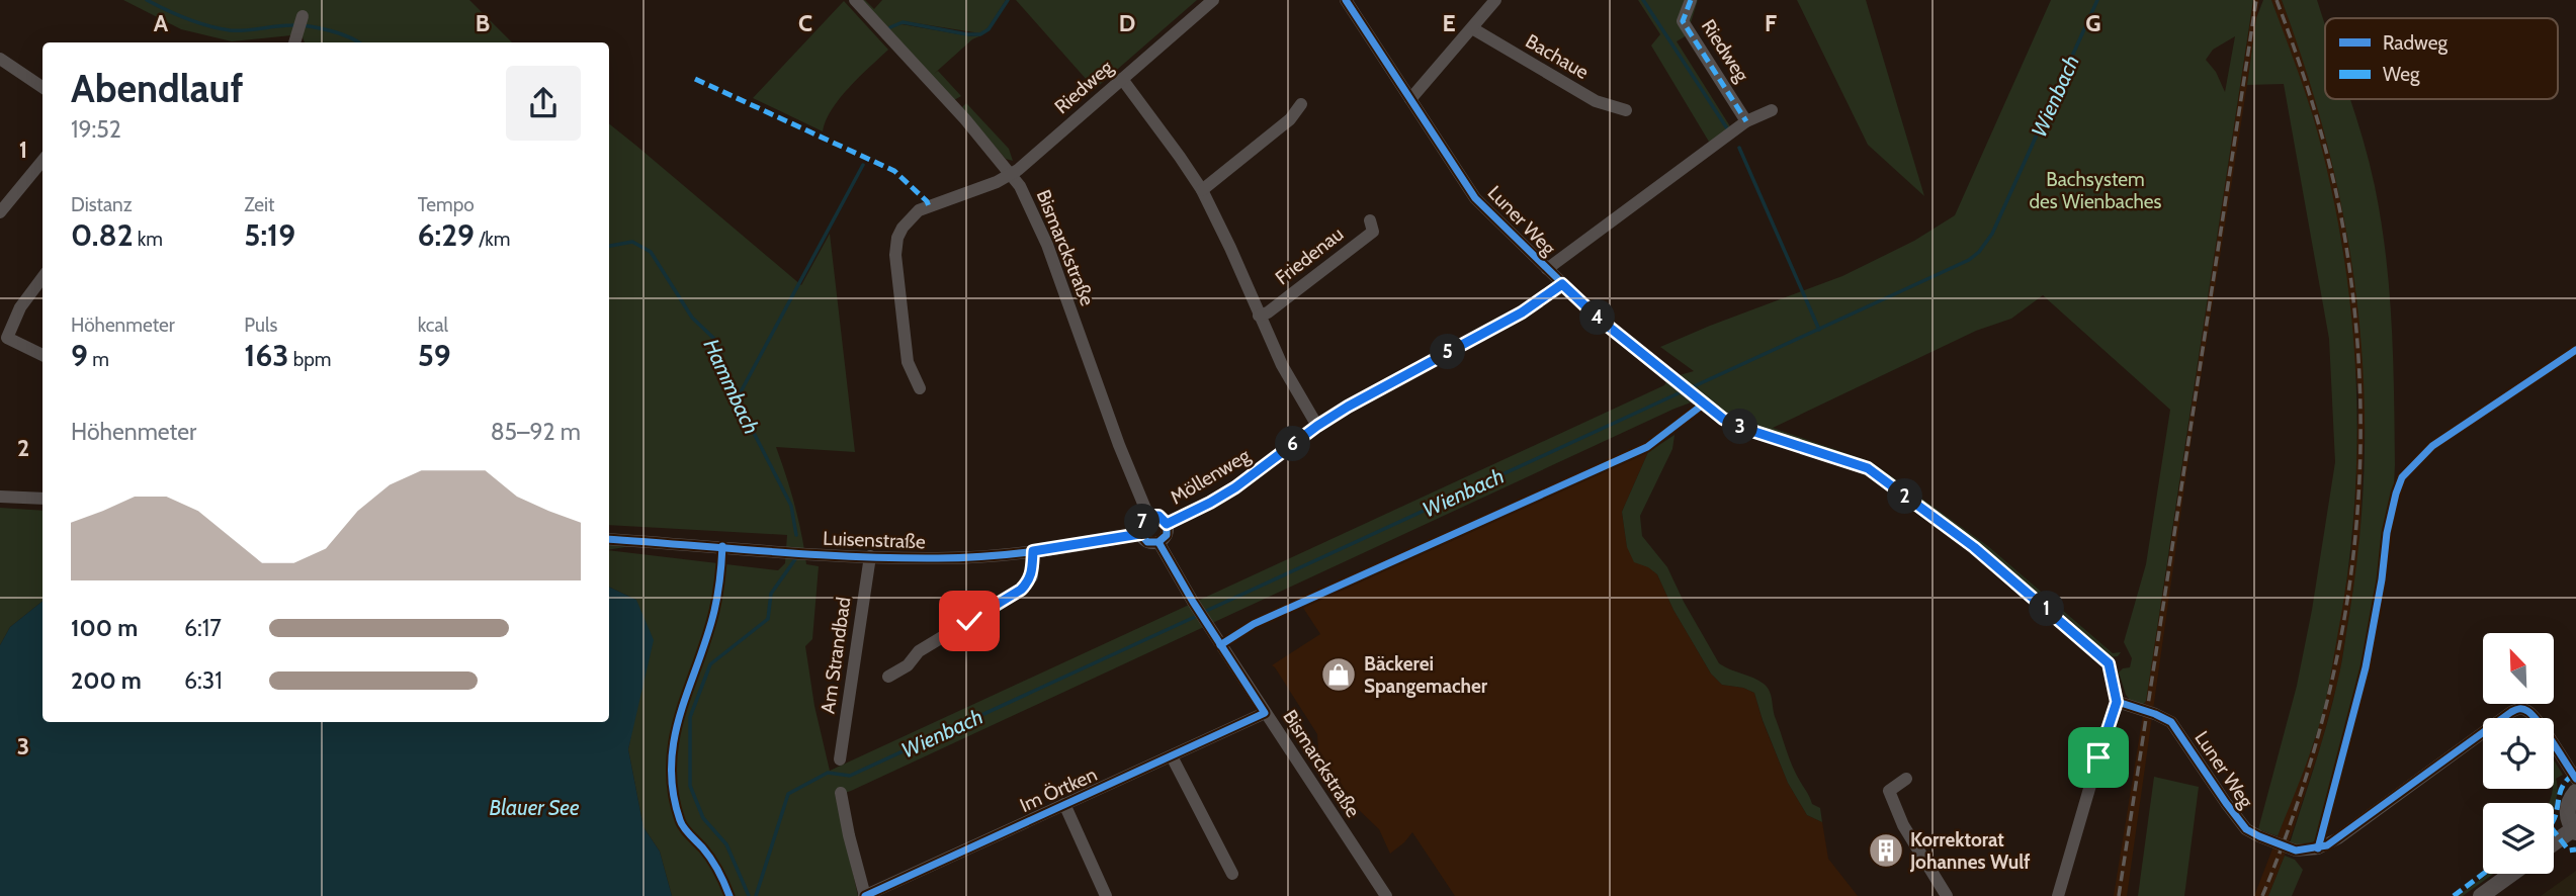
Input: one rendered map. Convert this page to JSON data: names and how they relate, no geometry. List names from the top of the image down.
{
  "streets": {
    "street": [
      "Riedweg",
      "Bachaue",
      "Luner Weg",
      "Bismarckstraße",
      "Friedenau",
      "Möllenweg",
      "Luisenstraße",
      "Am Strandbad",
      "Im Örtken"
    ]
  },
  "crossings": [
    ["Riedweg", "Luner Weg"],
    ["Riedweg", "Bismarckstraße"],
    ["Riedweg", "Friedenau"],
    ["Luner Weg", "Möllenweg"],
    ["Bismarckstraße", "Möllenweg"],
    ["Bismarckstraße", "Luisenstraße"],
    ["Bismarckstraße", "Im Örtken"],
    ["Friedenau", "Möllenweg"],
    ["Möllenweg", "Luisenstraße"],
    ["Luisenstraße", "Am Strandbad"]
  ],
  "water": ["Wienbach", "Hammbach", "Blauer See"],
  "parks": ["Bachsystem des Wienbaches"],
  "places": {
    "shop": ["Bäckerei Spangemacher"],
    "building": ["Korrektorat Johannes Wulf"]
  },
  "legend": ["Radweg", "Weg"],
  "north": "top left",
  "page": {
    "heading": ["Abendlauf", "19:52"],
    "stats": [
      ["Distanz", "0.82 km"],
      ["Zeit", "5:19"],
      ["Tempo", "6:29 /km"],
      ["Höhenmeter", "9 m"],
      ["Puls", "163 bpm"],
      ["kcal", "59"]
    ],
    "pins": [
      "4",
      "5",
      "3",
      "6",
      "2",
      "7",
      "1"
    ],
    "chart": ["Höhenmeter", "85–92 m"],
    "list": [
      {
        "name": "100 m",
        "note": "6:17"
      },
      {
        "name": "200 m",
        "note": "6:31"
      }
    ]
  },
  "grid": {
    "columns": [
      "A",
      "B",
      "C",
      "D",
      "E",
      "F",
      "G"
    ],
    "rows": ["1", "2", "3"]
  }
}
